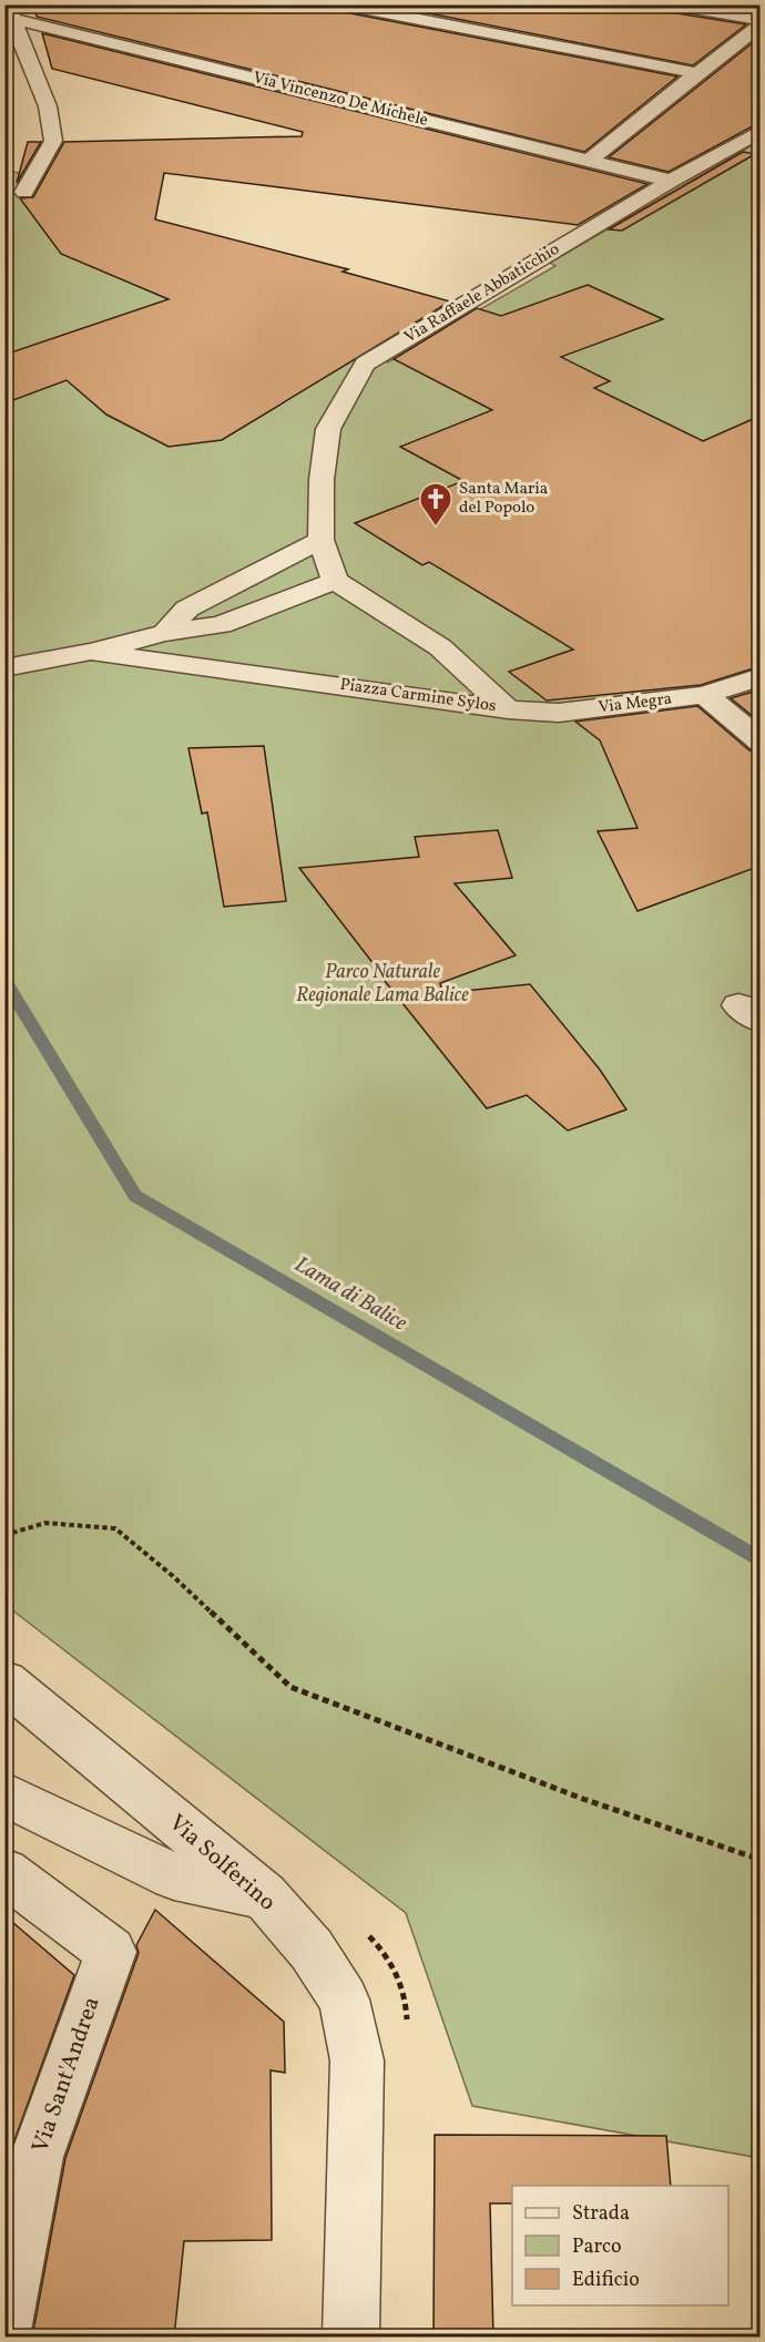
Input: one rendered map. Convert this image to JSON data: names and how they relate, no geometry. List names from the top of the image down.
{
  "streets": {
    "street": [
      "Via Vincenzo De Michele",
      "Via Raffaele Abbaticchio",
      "Piazza Carmine Sylos",
      "Via Megra",
      "Via Solferino",
      "Via Sant'Andrea"
    ]
  },
  "crossings": [
    ["Via Vincenzo De Michele", "Via Raffaele Abbaticchio"],
    ["Piazza Carmine Sylos", "Via Megra"]
  ],
  "water": ["Lama di Balice"],
  "parks": ["Parco Naturale Regionale Lama Balice"],
  "places": {
    "church": ["Santa Maria del Popolo"]
  },
  "legend": ["Strada", "Parco", "Edificio"]
}
